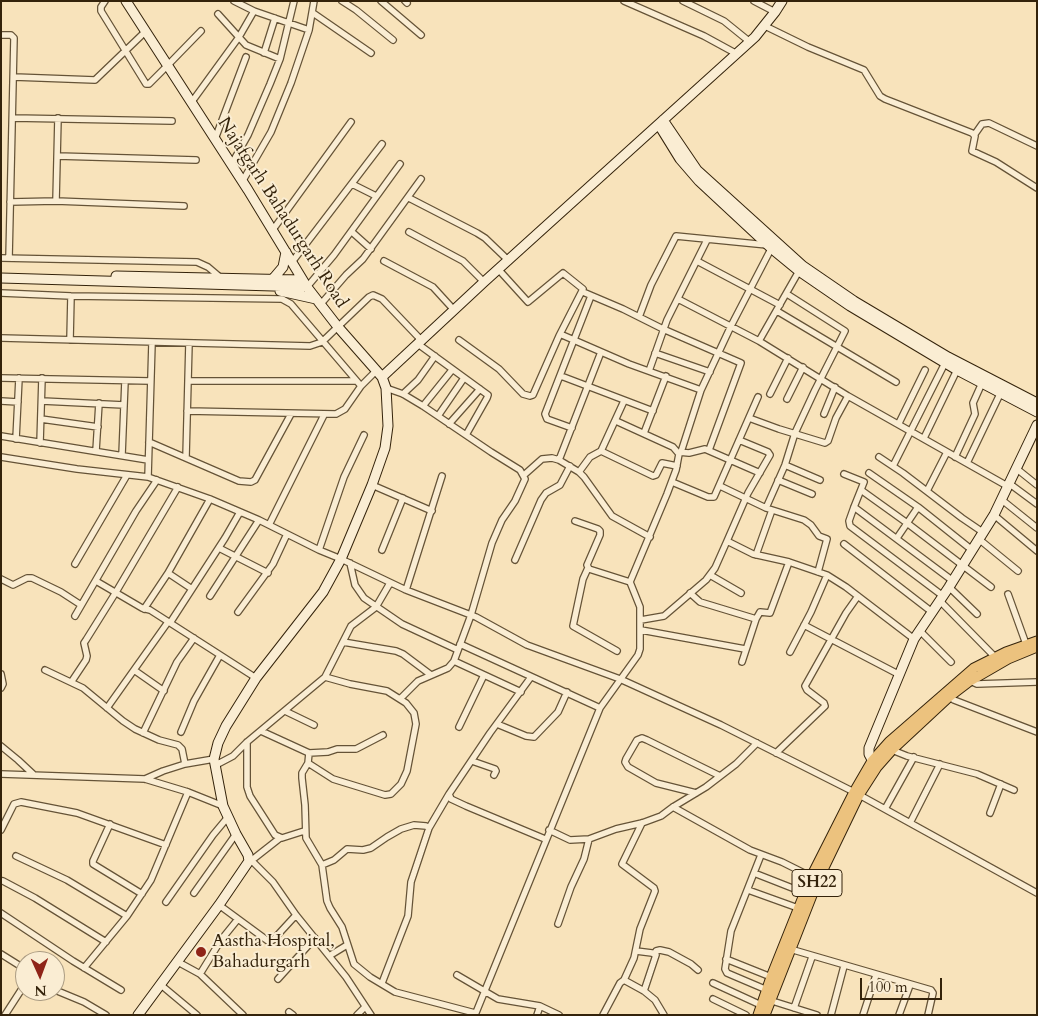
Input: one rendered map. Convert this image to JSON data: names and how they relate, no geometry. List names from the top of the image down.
{
  "streets": {
    "main road": ["SH22"],
    "street": ["Najafgarh Bahadurgarh Road"]
  },
  "places": ["Aastha Hospital, Bahadurgarh"],
  "scale_bar": "100 m",
  "north": "bottom"
}
